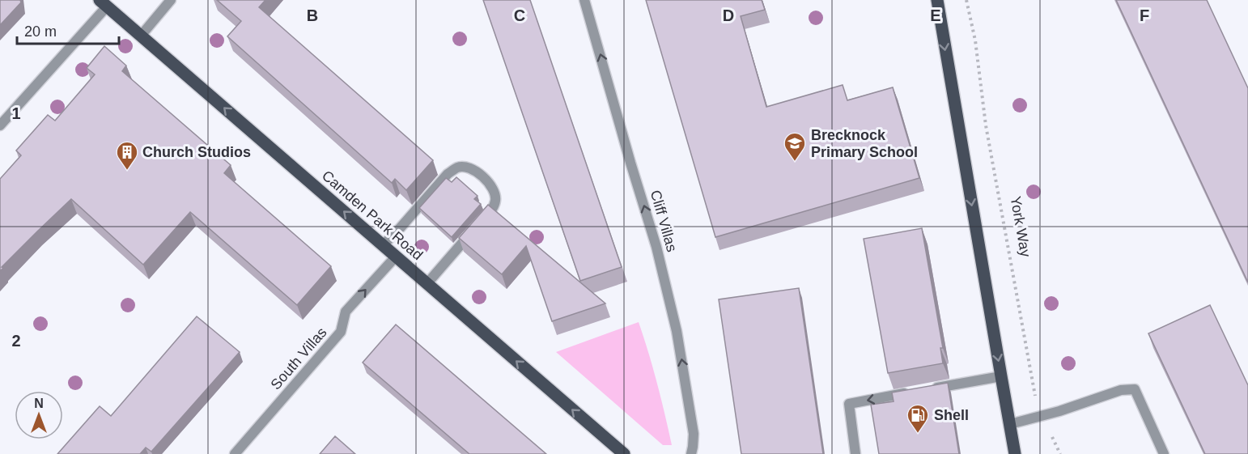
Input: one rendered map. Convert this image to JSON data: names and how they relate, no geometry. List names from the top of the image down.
{
  "streets": {
    "main road": ["Camden Park Road"],
    "street": ["Cliff Villas", "South Villas"],
    "path": ["York Way"]
  },
  "crossings": [
    ["Camden Park Road", "South Villas"]
  ],
  "one_way": ["Camden Park Road", "Cliff Villas", "South Villas"],
  "places": {
    "school or university": ["Brecknock Primary School"],
    "building": ["Church Studios"],
    "fuel station": ["Shell"]
  },
  "scale_bar": "20 m",
  "north": "top",
  "grid": {
    "columns": [
      "B",
      "C",
      "D",
      "E",
      "F"
    ],
    "rows": ["1", "2"]
  }
}
